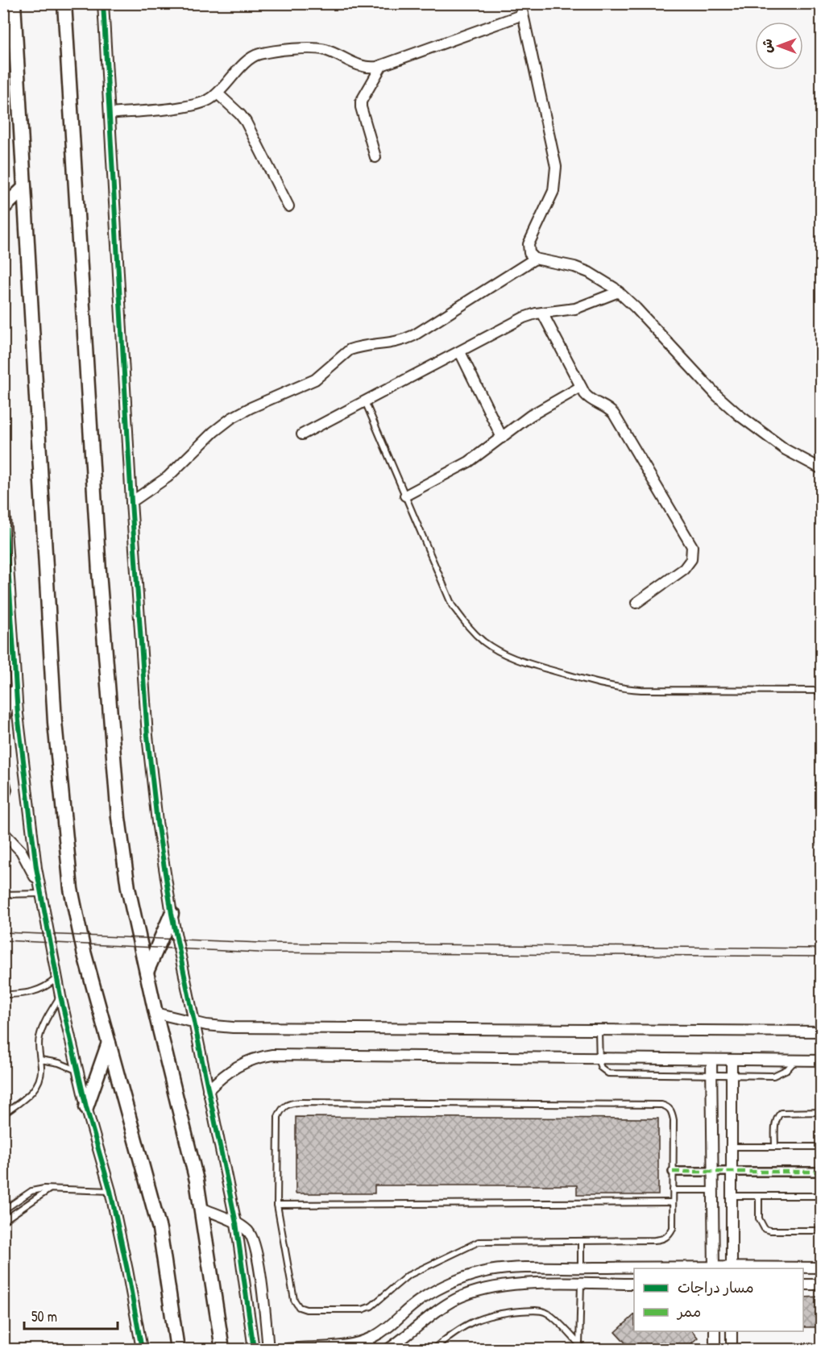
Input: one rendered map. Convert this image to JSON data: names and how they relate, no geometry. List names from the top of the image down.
{
  "legend": ["مسار دراجات", "ممر"],
  "scale_bar": "50 m",
  "north": "left"
}
